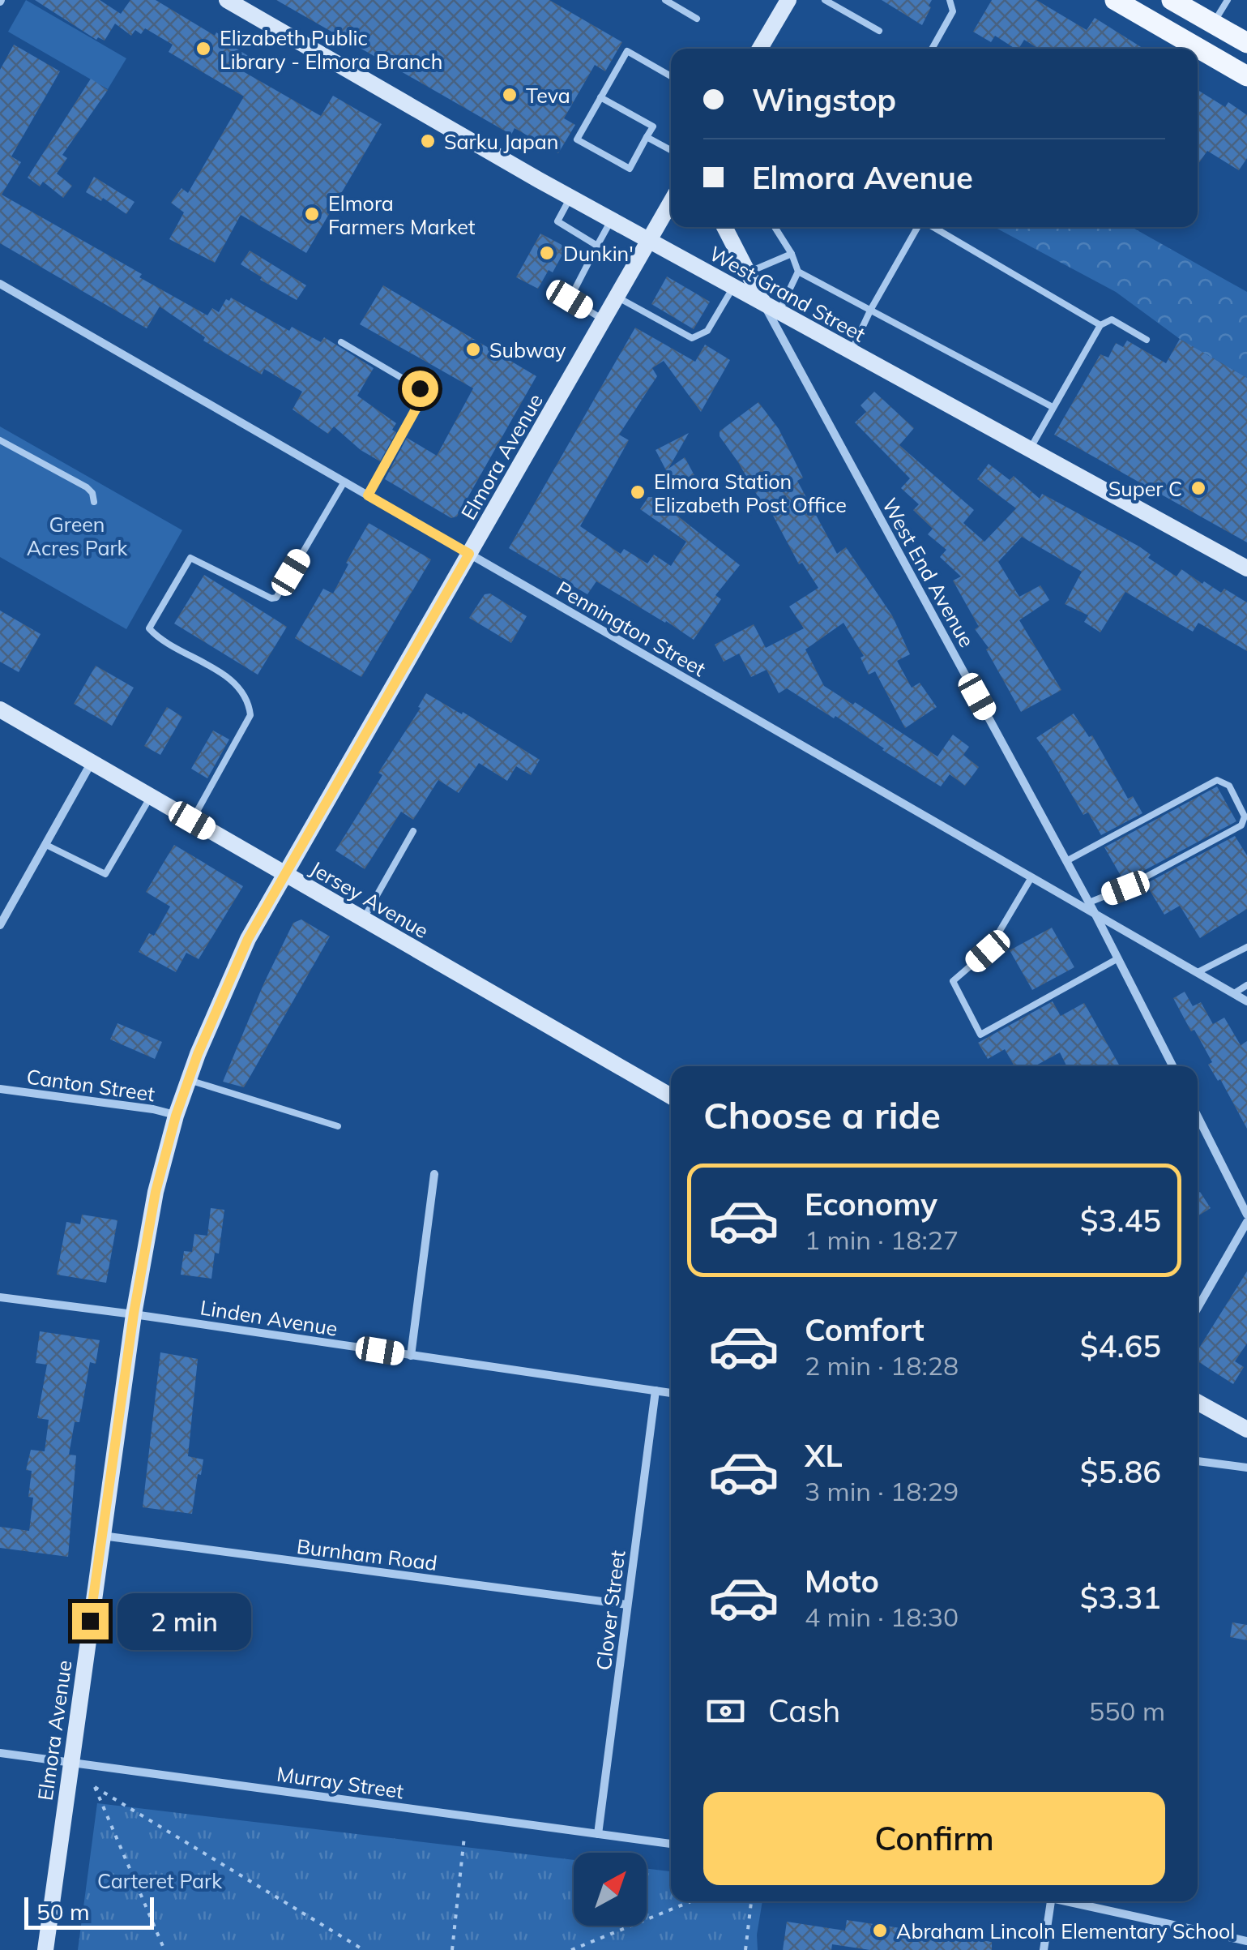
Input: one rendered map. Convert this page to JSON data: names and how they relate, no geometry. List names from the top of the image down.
{
  "streets": {
    "main road": ["West Grand Street", "Elmora Avenue", "Jersey Avenue"],
    "street": [
      "West End Avenue",
      "Pennington Street",
      "Canton Street",
      "Linden Avenue",
      "Burnham Road",
      "Clover Street",
      "Murray Street"
    ]
  },
  "crossings": [
    ["West Grand Street", "Elmora Avenue"],
    ["West Grand Street", "West End Avenue"],
    ["Elmora Avenue", "Pennington Street"],
    ["Elmora Avenue", "Jersey Avenue"],
    ["Elmora Avenue", "Canton Street"],
    ["Elmora Avenue", "Linden Avenue"],
    ["Elmora Avenue", "Burnham Road"],
    ["Elmora Avenue", "Murray Street"],
    ["West End Avenue", "Pennington Street"],
    ["Linden Avenue", "Clover Street"],
    ["Burnham Road", "Clover Street"],
    ["Clover Street", "Murray Street"]
  ],
  "parks": ["Green Acres Park", "Carteret Park"],
  "places": [
    "Elizabeth Public Library - Elmora Branch",
    "Teva",
    "Sarku Japan",
    "Elmora Farmers Market",
    "Dunkin'",
    "Subway",
    "Super C",
    "Elmora Station Elizabeth Post Office",
    "Abraham Lincoln Elementary School"
  ],
  "scale_bar": "50 m",
  "north": "top right",
  "page": {
    "banner": ["Wingstop", "Elmora Avenue"],
    "heading": "Choose a ride",
    "list": [
      {
        "name": "Economy",
        "note": "1 min · 18:27",
        "value": "$3.45"
      },
      {
        "name": "Comfort",
        "note": "2 min · 18:28",
        "value": "$4.65"
      },
      {
        "name": "XL",
        "note": "3 min · 18:29",
        "value": "$5.86"
      },
      {
        "name": "Moto",
        "note": "4 min · 18:30",
        "value": "$3.31"
      }
    ],
    "bubble": "2 min",
    "pay": ["Cash", "550 m"],
    "buttons": "Confirm",
    "scale": "50 m"
  }
}
